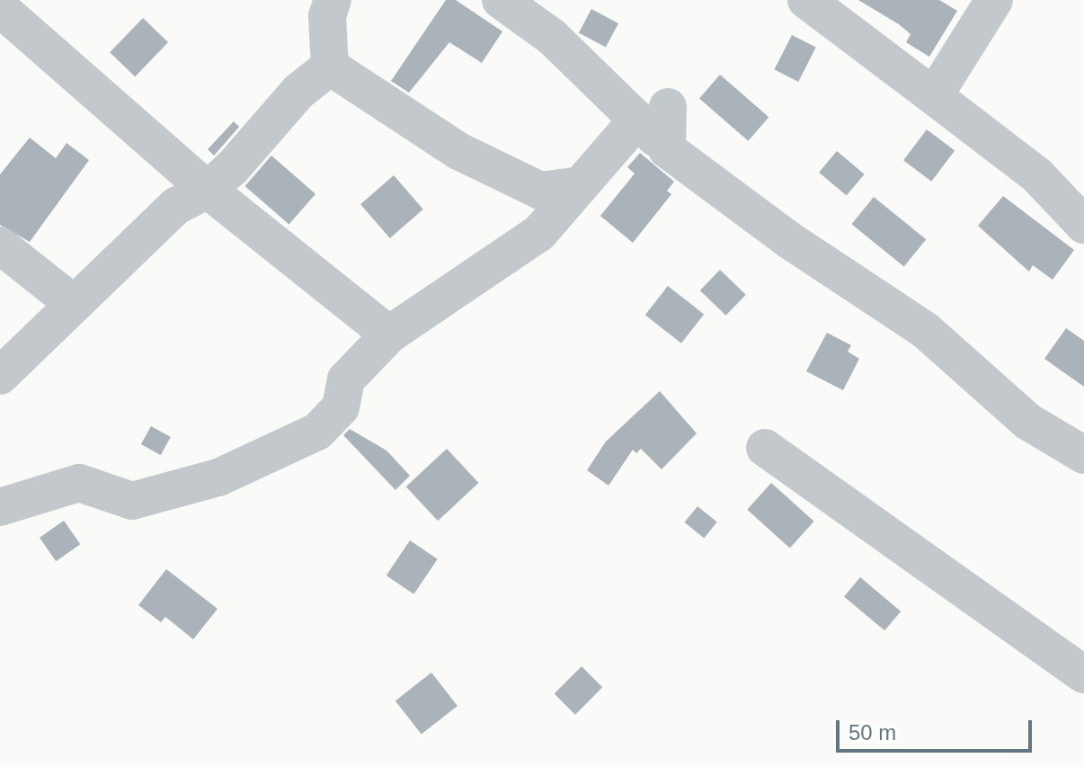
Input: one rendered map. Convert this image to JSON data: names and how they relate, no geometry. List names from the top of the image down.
{
  "scale_bar": "50 m"
}
